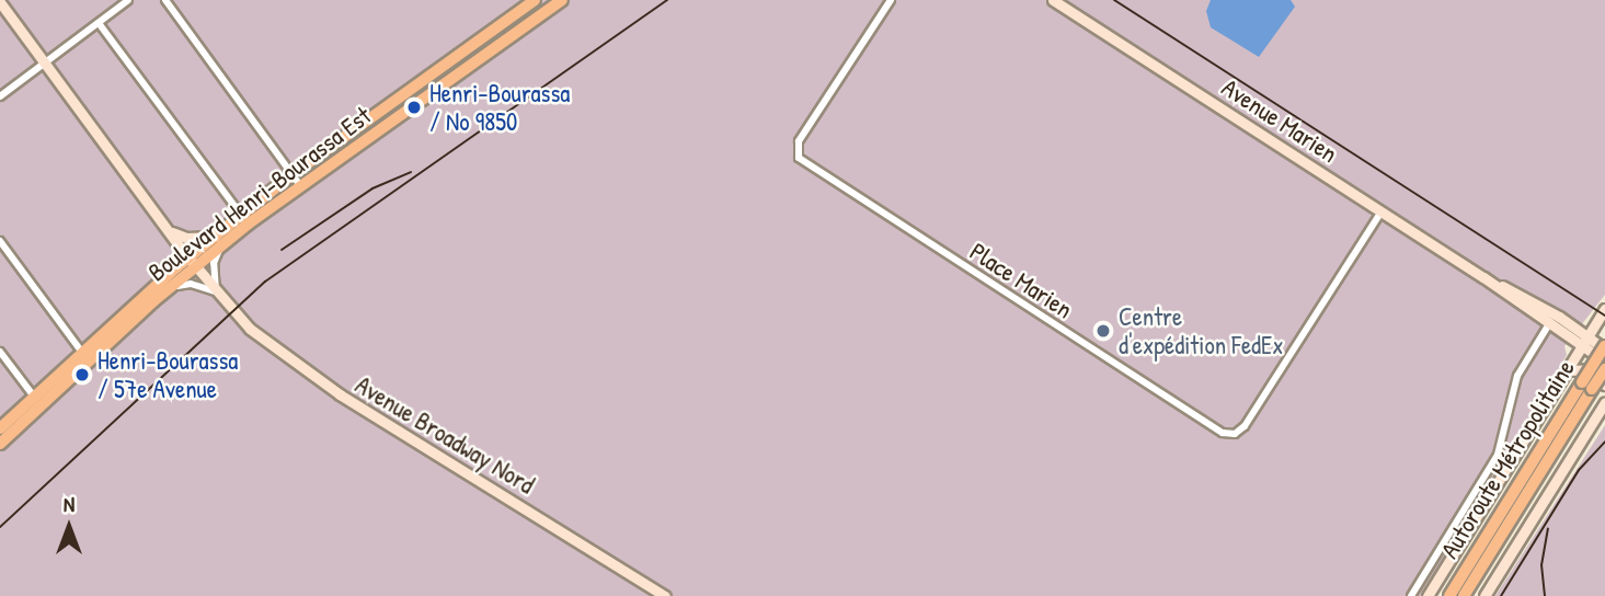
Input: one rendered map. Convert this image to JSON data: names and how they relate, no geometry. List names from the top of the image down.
{
  "streets": {
    "highway": ["Autoroute Métropolitaine"],
    "main road": ["Boulevard Henri-Bourassa Est"],
    "street": ["Avenue Marien", "Place Marien", "Avenue Broadway Nord"]
  },
  "crossings": [
    ["Avenue Marien", "Place Marien"],
    ["Avenue Marien", "Autoroute Métropolitaine"],
    ["Boulevard Henri-Bourassa Est", "Avenue Broadway Nord"]
  ],
  "places": ["Henri-Bourassa / No 9850", "Centre d'expédition FedEx", "Henri-Bourassa / 57e Avenue"],
  "north": "top"
}
